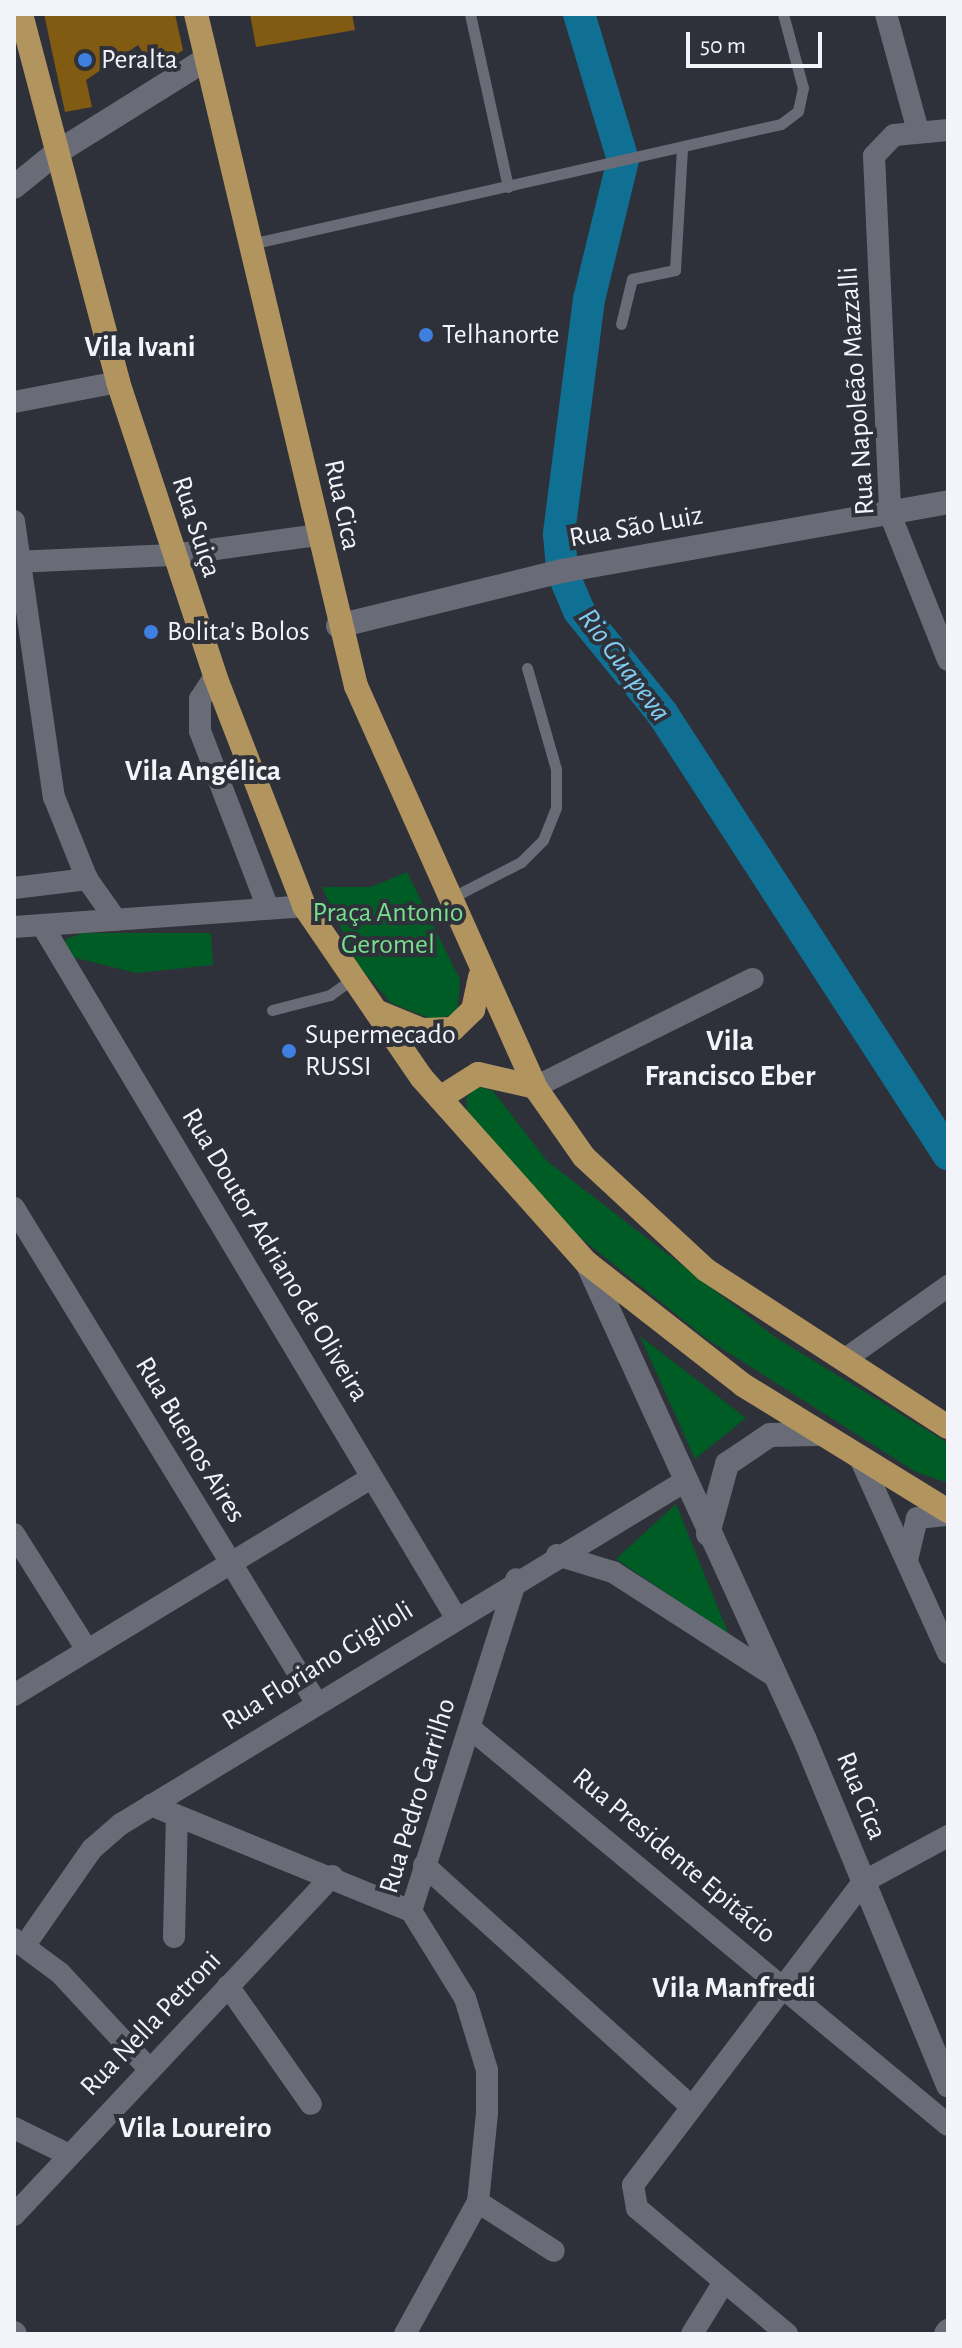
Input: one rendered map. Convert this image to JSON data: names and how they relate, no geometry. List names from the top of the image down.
{
  "streets": {
    "main road": ["Rua Cica", "Rua Suiça"],
    "street": [
      "Rua Napoleão Mazzalli",
      "Rua São Luiz",
      "Rua Doutor Adriano de Oliveira",
      "Rua Buenos Aires",
      "Rua Floriano Giglioli",
      "Rua Pedro Carrilho",
      "Rua Presidente Epitácio",
      "Rua Nella Petroni"
    ]
  },
  "crossings": [
    ["Rua Napoleão Mazzalli", "Rua São Luiz"],
    ["Rua Cica", "Rua Suiça"],
    ["Rua Cica", "Rua São Luiz"],
    ["Rua Cica", "Rua Floriano Giglioli"],
    ["Rua Doutor Adriano de Oliveira", "Rua Floriano Giglioli"],
    ["Rua Buenos Aires", "Rua Floriano Giglioli"],
    ["Rua Floriano Giglioli", "Rua Pedro Carrilho"],
    ["Rua Pedro Carrilho", "Rua Presidente Epitácio"]
  ],
  "districts": [
    "Vila Ivani",
    "Vila Angélica",
    "Vila Francisco Eber",
    "Vila Manfredi",
    "Vila Loureiro"
  ],
  "water": ["Rio Guapeva"],
  "parks": ["Praça Antonio Geromel"],
  "places": [
    "Peralta",
    "Telhanorte",
    "Bolita's Bolos",
    "Supermecado RUSSI"
  ],
  "scale_bar": "50 m"
}
